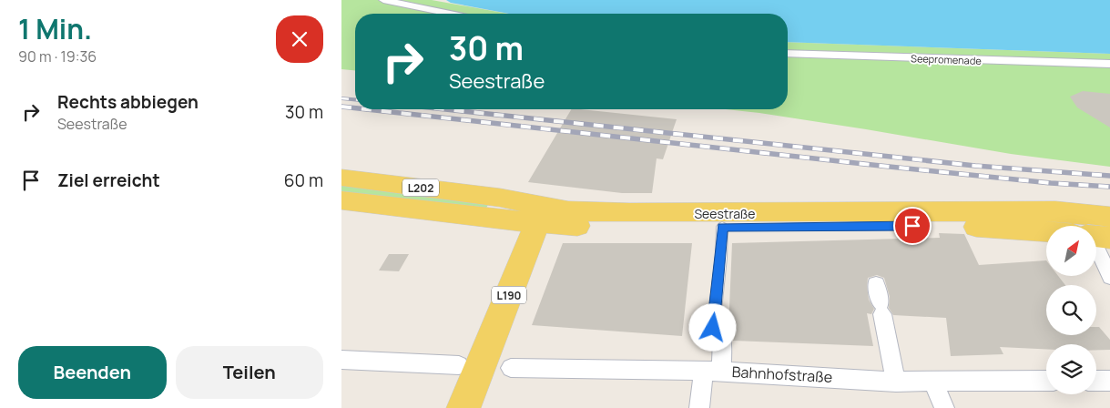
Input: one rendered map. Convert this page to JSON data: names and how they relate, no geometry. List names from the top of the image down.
{
  "streets": {
    "main road": ["L202", "Seestraße", "L190"],
    "street": ["Seepromenade", "Bahnhofstraße"]
  },
  "crossings": [
    ["Seestraße", "L190"]
  ],
  "north": "top right",
  "page": {
    "heading": ["1 Min.", "90 m · 19:36"],
    "turn": ["30 m", "Seestraße"],
    "list": [
      {
        "name": "Rechts abbiegen",
        "note": "Seestraße",
        "value": "30 m"
      },
      {
        "name": "Ziel erreicht",
        "value": "60 m"
      }
    ],
    "buttons": ["Beenden", "Teilen"]
  }
}
